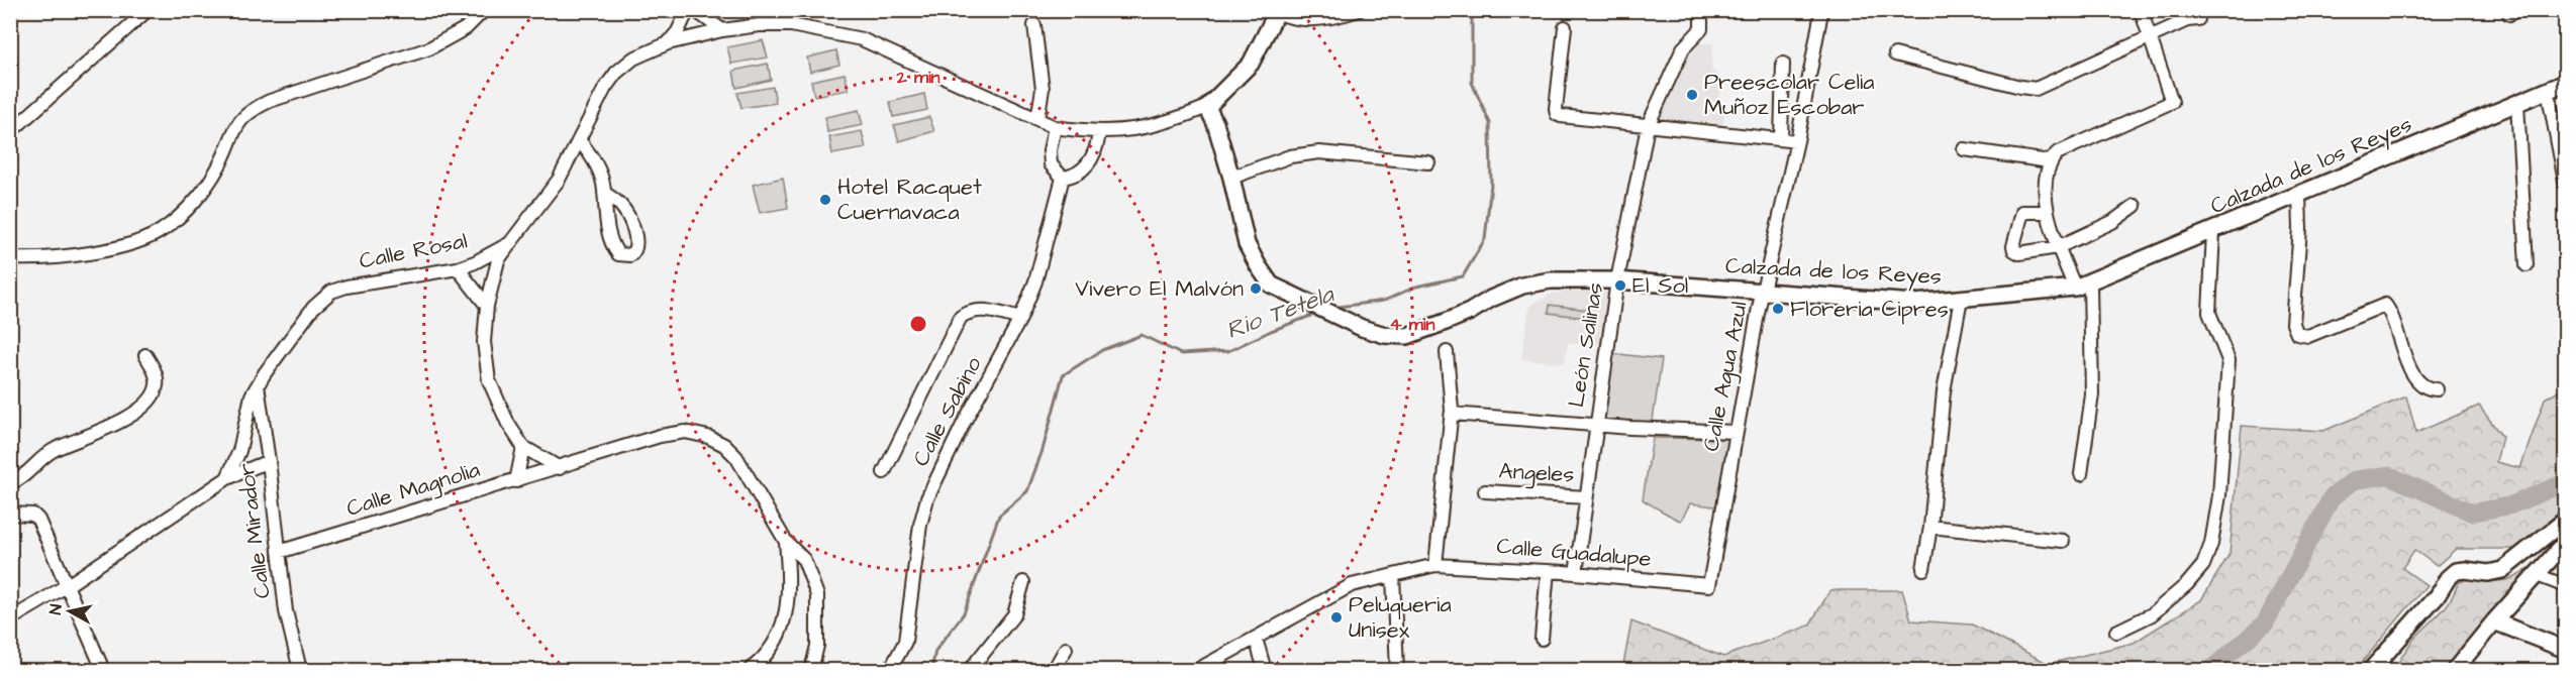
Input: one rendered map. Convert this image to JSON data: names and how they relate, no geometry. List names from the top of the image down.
{
  "streets": {
    "street": [
      "Calzada de los Reyes",
      "Calle Rosal",
      "León Salinas",
      "Calle Agua Azul",
      "Calle Sabino",
      "Angeles",
      "Calle Magnolia",
      "Calle Mirador",
      "Calle Guadalupe"
    ]
  },
  "crossings": [
    ["Calzada de los Reyes", "Calle Rosal"],
    ["Calzada de los Reyes", "León Salinas"],
    ["Calzada de los Reyes", "Calle Agua Azul"],
    ["Calle Rosal", "Calle Mirador"],
    ["León Salinas", "Angeles"],
    ["León Salinas", "Calle Guadalupe"],
    ["Calle Agua Azul", "Calle Guadalupe"],
    ["Calle Magnolia", "Calle Mirador"]
  ],
  "water": ["Rio Tetela"],
  "places": [
    "Preescolar Celia Muñoz Escobar",
    "Hotel Racquet Cuernavaca",
    "El Sol",
    "Vivero El Malvón",
    "Floreria Cipres",
    "Peluqueria Unisex"
  ],
  "north": "left",
  "rings": ["2 min", "4 min"]
}
